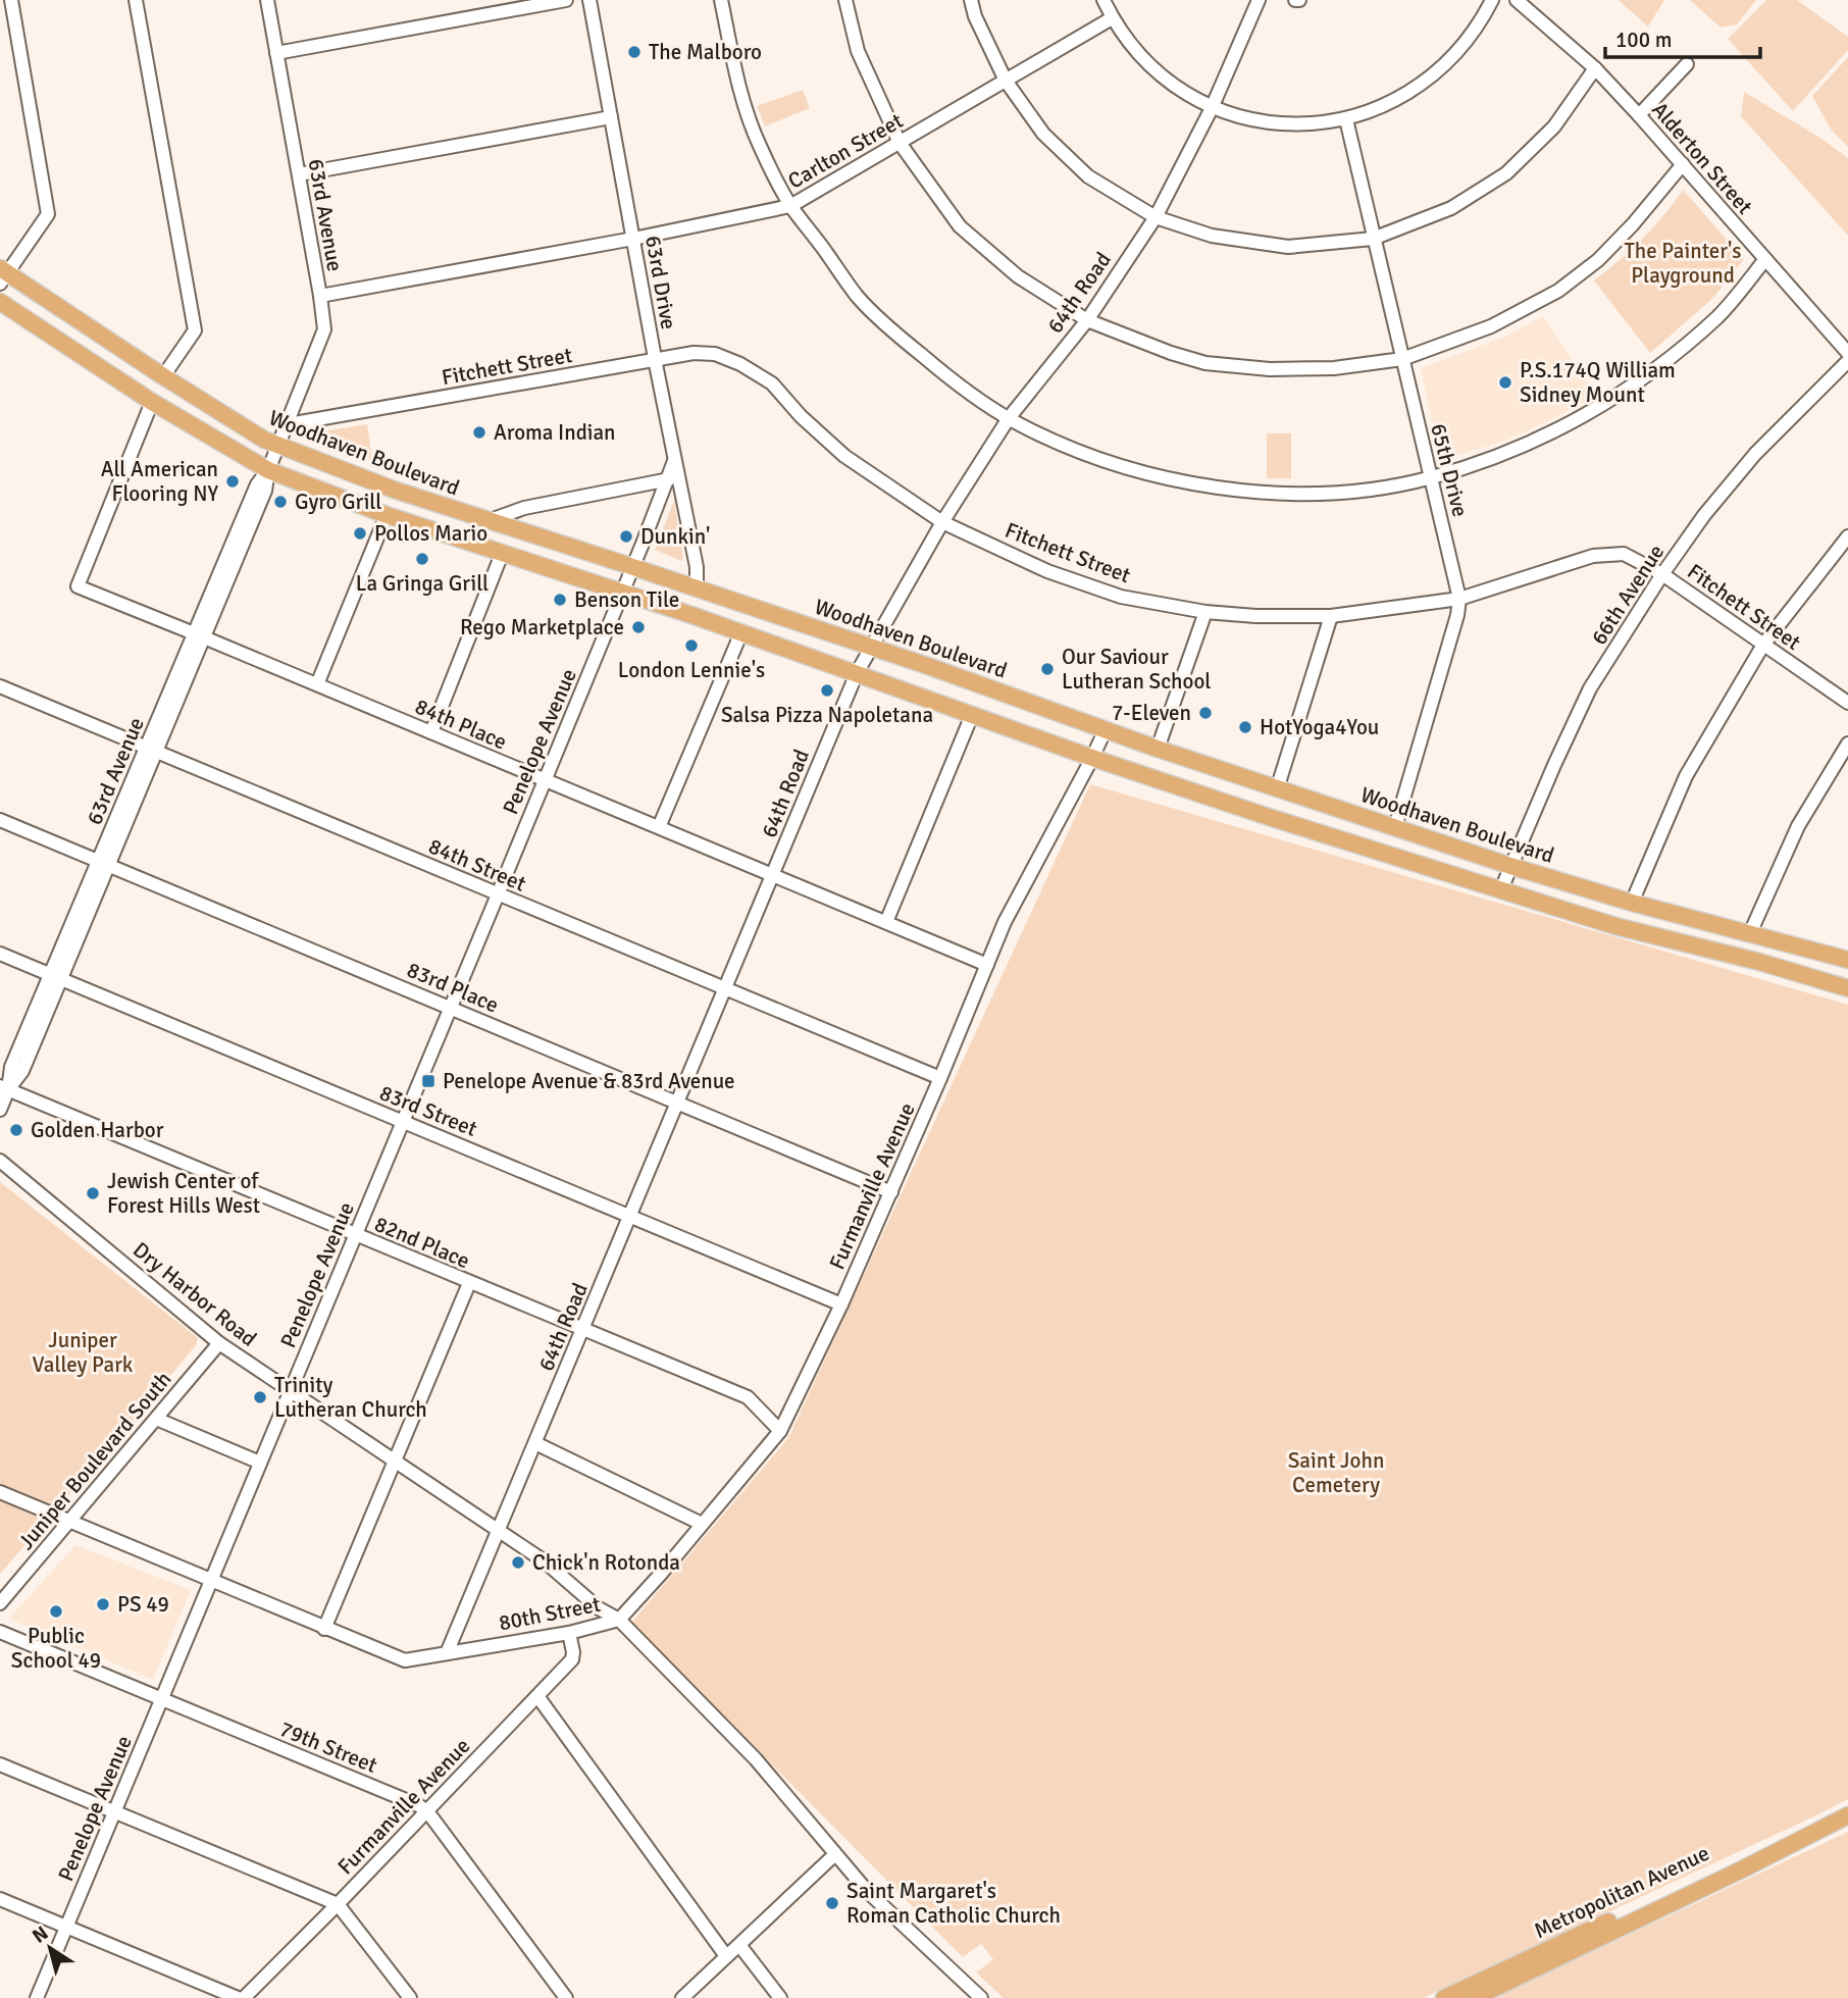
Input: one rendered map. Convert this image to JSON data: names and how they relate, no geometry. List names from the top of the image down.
{
  "streets": {
    "main road": ["Woodhaven Boulevard", "Metropolitan Avenue"],
    "street": [
      "Carlton Street",
      "Alderton Street",
      "63rd Avenue",
      "63rd Drive",
      "64th Road",
      "Fitchett Street",
      "65th Drive",
      "66th Avenue",
      "84th Place",
      "Penelope Avenue",
      "84th Street",
      "83rd Place",
      "83rd Street",
      "Furmanville Avenue",
      "82nd Place",
      "Dry Harbor Road",
      "Juniper Boulevard South",
      "80th Street",
      "79th Street"
    ]
  },
  "crossings": [
    ["Carlton Street", "63rd Avenue"],
    ["Carlton Street", "63rd Drive"],
    ["63rd Avenue", "Fitchett Street"],
    ["63rd Avenue", "Woodhaven Boulevard"],
    ["63rd Avenue", "84th Place"],
    ["63rd Avenue", "84th Street"],
    ["63rd Avenue", "83rd Place"],
    ["63rd Avenue", "83rd Street"],
    ["63rd Avenue", "82nd Place"],
    ["63rd Drive", "Fitchett Street"],
    ["63rd Drive", "Woodhaven Boulevard"],
    ["63rd Drive", "Penelope Avenue"],
    ["64th Road", "Fitchett Street"],
    ["64th Road", "Woodhaven Boulevard"],
    ["64th Road", "84th Place"],
    ["64th Road", "84th Street"],
    ["64th Road", "83rd Place"],
    ["64th Road", "83rd Street"],
    ["64th Road", "82nd Place"],
    ["64th Road", "Dry Harbor Road"],
    ["64th Road", "80th Street"],
    ["Fitchett Street", "65th Drive"],
    ["Fitchett Street", "66th Avenue"],
    ["Woodhaven Boulevard", "65th Drive"],
    ["Woodhaven Boulevard", "66th Avenue"],
    ["Woodhaven Boulevard", "Penelope Avenue"],
    ["Woodhaven Boulevard", "Furmanville Avenue"],
    ["84th Place", "Penelope Avenue"],
    ["84th Place", "Furmanville Avenue"],
    ["Penelope Avenue", "84th Street"],
    ["Penelope Avenue", "83rd Place"],
    ["Penelope Avenue", "83rd Street"],
    ["Penelope Avenue", "82nd Place"],
    ["Penelope Avenue", "Dry Harbor Road"],
    ["Penelope Avenue", "80th Street"],
    ["Penelope Avenue", "79th Street"],
    ["84th Street", "Furmanville Avenue"],
    ["83rd Place", "Furmanville Avenue"],
    ["83rd Street", "Furmanville Avenue"],
    ["Furmanville Avenue", "82nd Place"],
    ["Furmanville Avenue", "Dry Harbor Road"],
    ["Furmanville Avenue", "80th Street"],
    ["Furmanville Avenue", "79th Street"],
    ["Dry Harbor Road", "Juniper Boulevard South"],
    ["Dry Harbor Road", "80th Street"],
    ["Juniper Boulevard South", "80th Street"]
  ],
  "parks": ["The Painter's Playground", "Juniper Valley Park", "Saint John Cemetery"],
  "places": {
    "other": [
      "The Malboro",
      "P.S.174Q William Sidney Mount",
      "Aroma Indian",
      "All American Flooring NY",
      "Gyro Grill",
      "Pollos Mario",
      "Dunkin'",
      "La Gringa Grill",
      "Benson Tile",
      "Rego Marketplace",
      "London Lennie's",
      "Our Saviour Lutheran School",
      "Salsa Pizza Napoletana",
      "7-Eleven",
      "HotYoga4You",
      "Golden Harbor",
      "Jewish Center of Forest Hills West",
      "Trinity Lutheran Church",
      "Chick'n Rotonda",
      "PS 49",
      "Public School 49",
      "Saint Margaret's Roman Catholic Church"
    ],
    "transit": ["Penelope Avenue & 83rd Avenue"]
  },
  "scale_bar": "100 m",
  "north": "top left"
}
